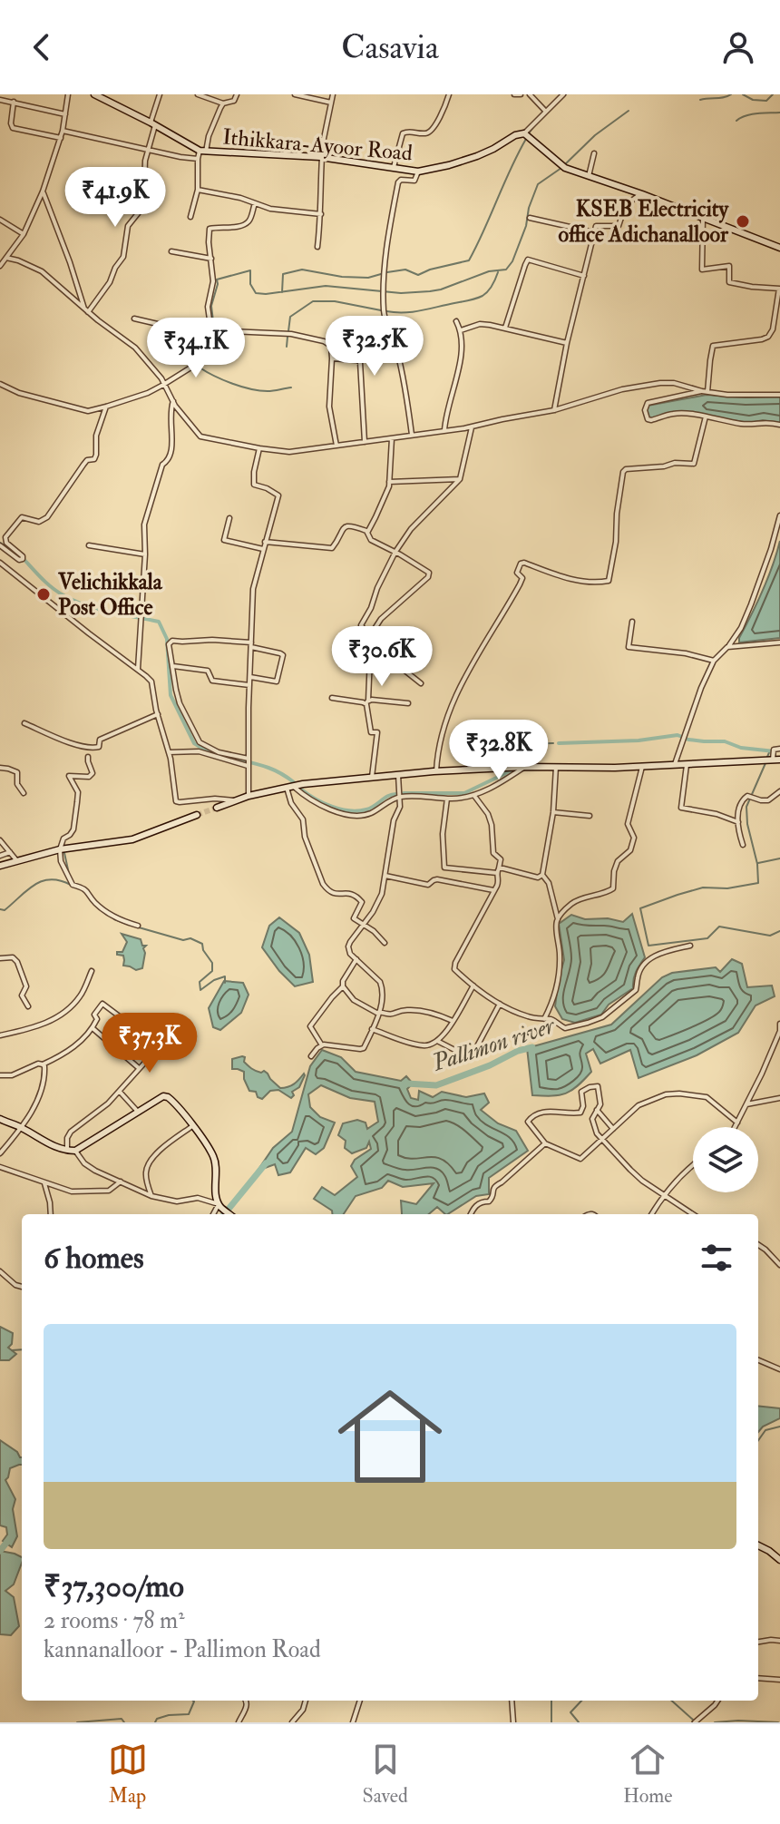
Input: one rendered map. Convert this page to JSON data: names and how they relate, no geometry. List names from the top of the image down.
{
  "streets": {
    "main road": ["Ithikkara-Ayoor Road"]
  },
  "water": ["Pallimon river"],
  "places": ["KSEB Electricity office Adichanalloor", "Velichikkala Post Office"],
  "page": {
    "header": "Casavia",
    "price": [
      "₹41.9K",
      "₹32.5K",
      "₹34.1K",
      "₹30.6K",
      "₹32.8K",
      "₹37.3K"
    ],
    "heading": "6 homes",
    "list": [
      {
        "name": "₹37,300/mo",
        "note": "2 rooms · 78 m² · kannanalloor - Pallimon Road"
      }
    ],
    "tabs": ["Map", "Saved", "Home"]
  }
}
